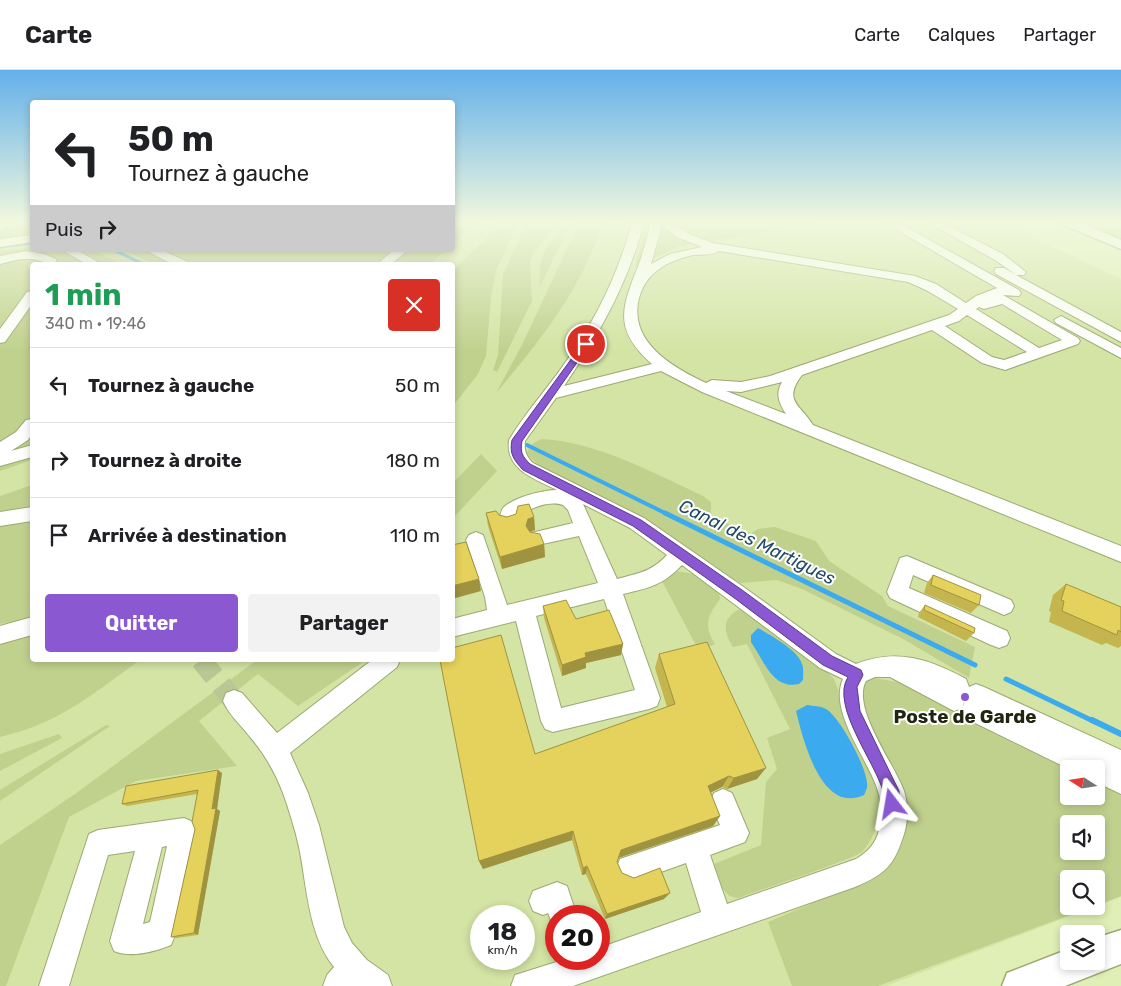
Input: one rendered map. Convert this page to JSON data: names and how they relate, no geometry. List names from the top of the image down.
{
  "water": ["Canal des Martigues"],
  "places": ["Poste de Garde"],
  "north": "left",
  "page": {
    "header": "Carte",
    "nav": ["Carte", "Calques", "Partager"],
    "turn": ["50 m", "Tournez à gauche"],
    "then": "Puis",
    "heading": ["1 min", "340 m · 19:46"],
    "list": [
      {
        "name": "Tournez à gauche",
        "value": "50 m"
      },
      {
        "name": "Tournez à droite",
        "value": "180 m"
      },
      {
        "name": "Arrivée à destination",
        "value": "110 m"
      }
    ],
    "buttons": ["Quitter", "Partager"],
    "speed": "18 km/h",
    "limit": "20"
  }
}
